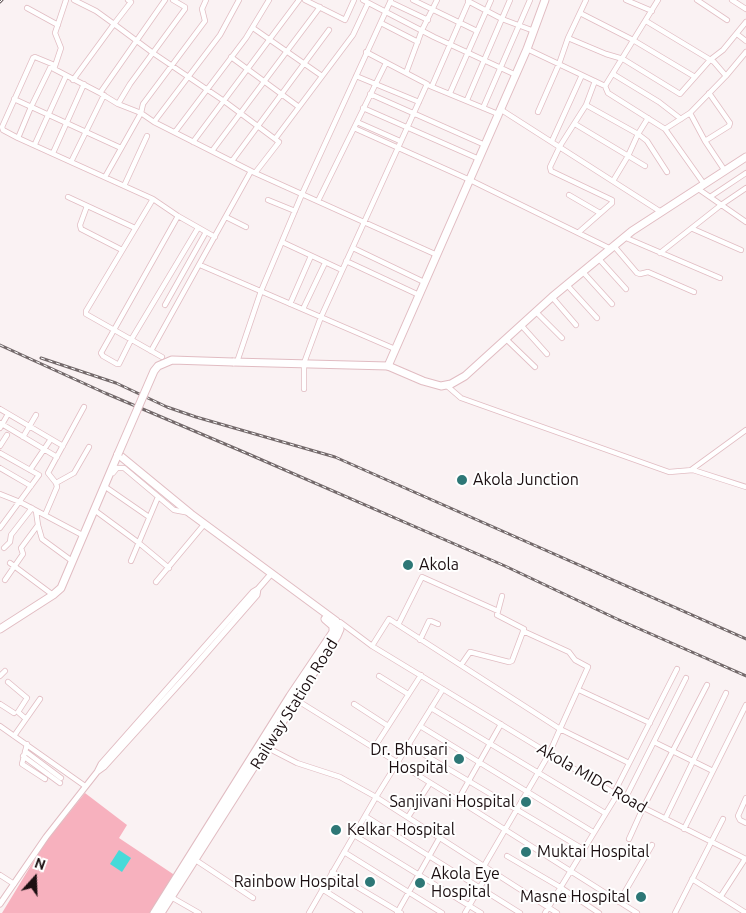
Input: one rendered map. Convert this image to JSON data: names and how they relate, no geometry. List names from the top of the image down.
{
  "streets": {
    "main road": ["Railway Station Road"],
    "street": ["Akola MIDC Road"]
  },
  "crossings": [
    ["Railway Station Road", "Akola MIDC Road"]
  ],
  "places": [
    "Akola Junction",
    "Akola",
    "Dr. Bhusari Hospital",
    "Sanjivani Hospital",
    "Kelkar Hospital",
    "Muktai Hospital",
    "Rainbow Hospital",
    "Akola Eye Hospital",
    "Masne Hospital"
  ],
  "north": "top"
}
